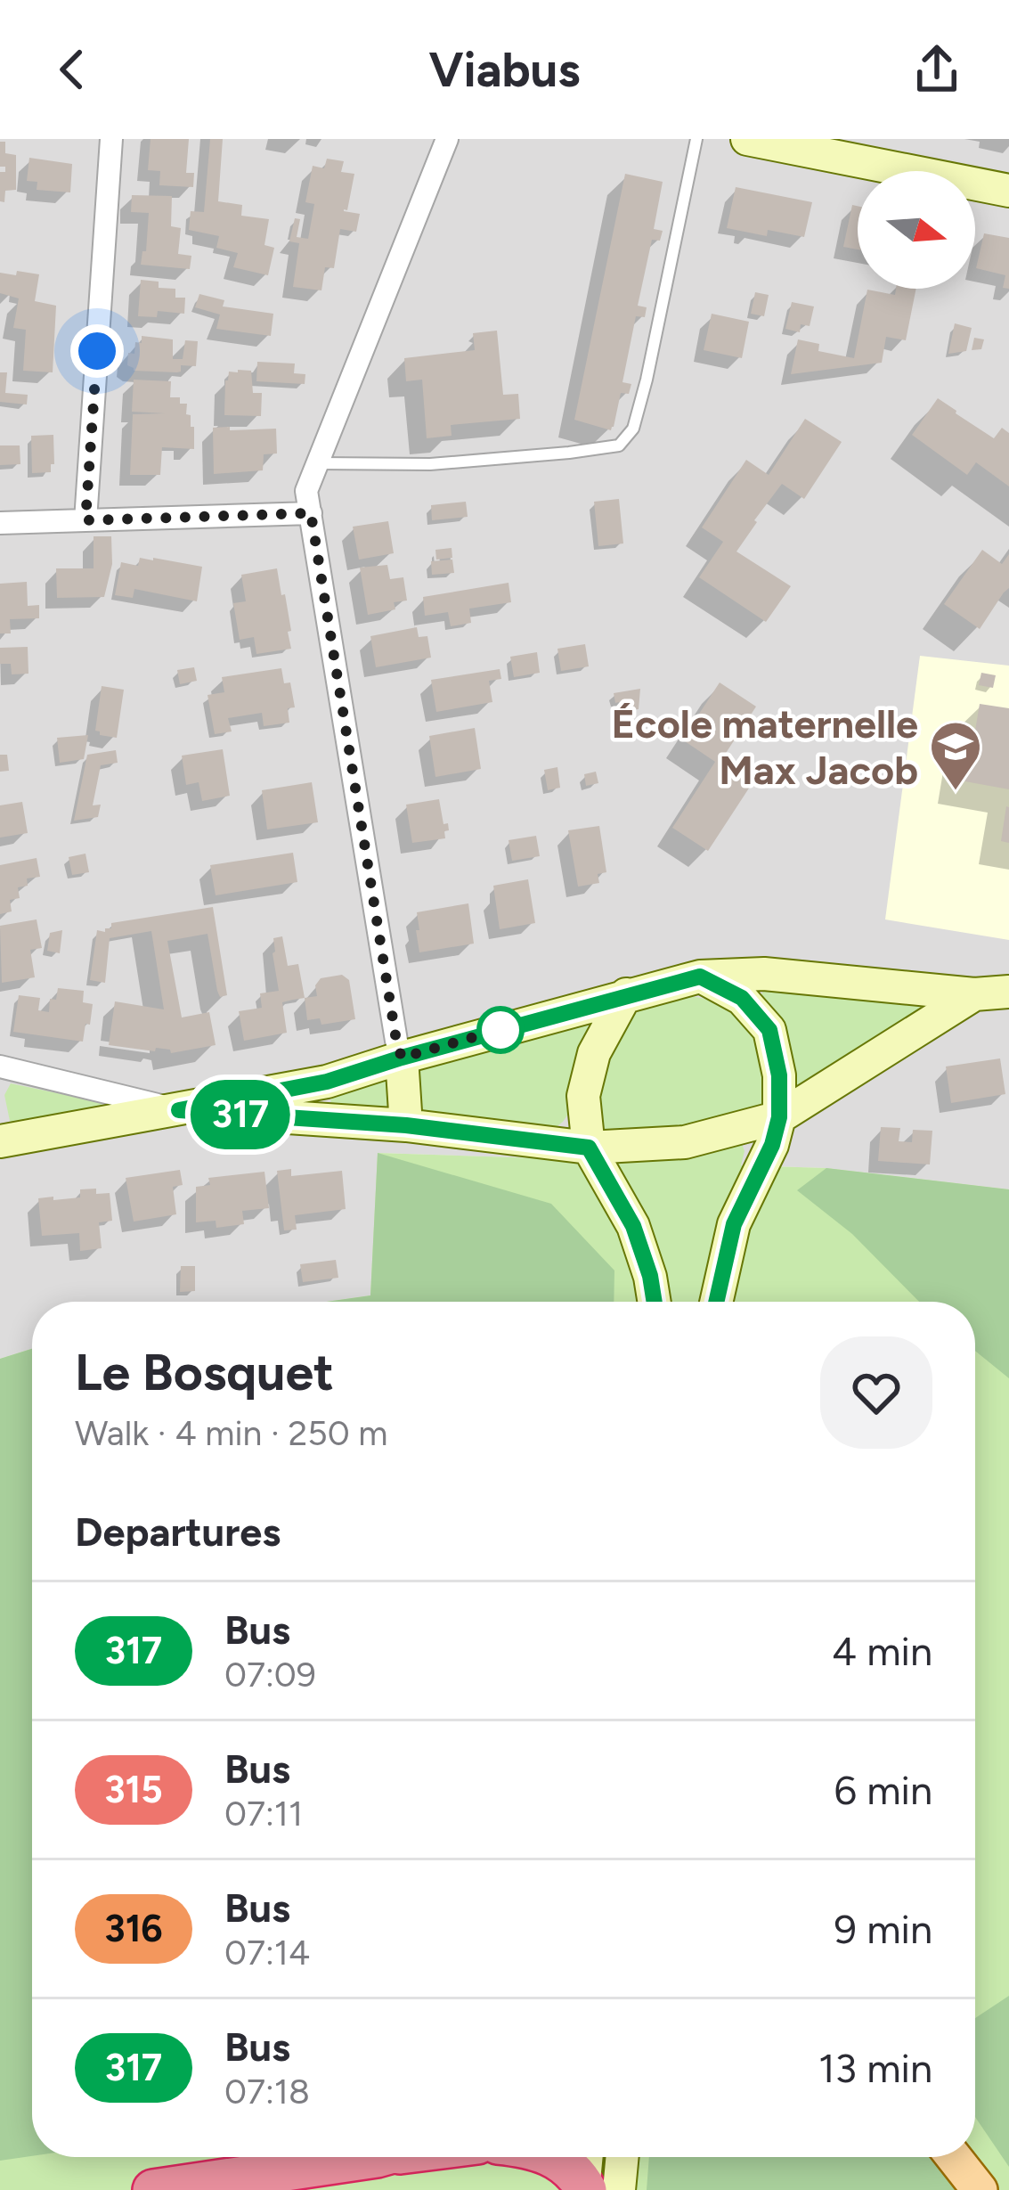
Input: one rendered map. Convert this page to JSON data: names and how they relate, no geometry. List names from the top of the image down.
{
  "places": {
    "school or university": ["École maternelle Max Jacob"]
  },
  "lines": ["bus line 317"],
  "north": "right",
  "page": {
    "header": "Viabus",
    "on_map": "317",
    "heading": [
      ["Le Bosquet", "Walk · 4 min · 250 m"],
      "Departures"
    ],
    "list": [
      {
        "mark": "317",
        "name": "Bus",
        "note": "07:09",
        "value": "4 min"
      },
      {
        "mark": "315",
        "name": "Bus",
        "note": "07:11",
        "value": "6 min"
      },
      {
        "mark": "316",
        "name": "Bus",
        "note": "07:14",
        "value": "9 min"
      },
      {
        "mark": "317",
        "name": "Bus",
        "note": "07:18",
        "value": "13 min"
      }
    ]
  }
}
